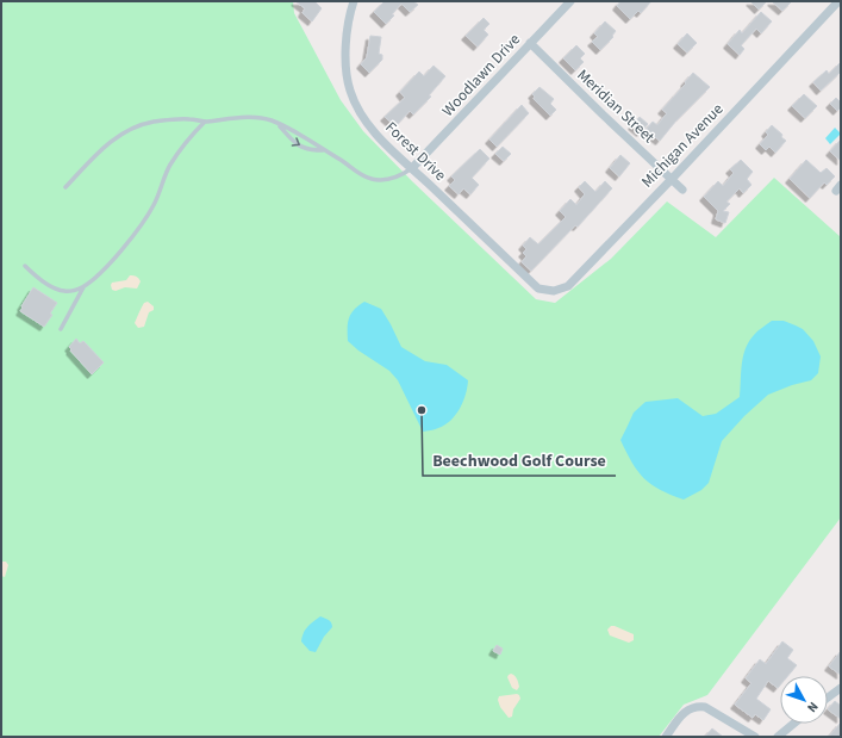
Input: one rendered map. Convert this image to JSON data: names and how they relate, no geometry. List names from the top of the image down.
{
  "streets": {
    "street": [
      "Woodlawn Drive",
      "Meridian Street",
      "Michigan Avenue",
      "Forest Drive"
    ]
  },
  "crossings": [
    ["Woodlawn Drive", "Meridian Street"],
    ["Woodlawn Drive", "Forest Drive"],
    ["Meridian Street", "Michigan Avenue"],
    ["Michigan Avenue", "Forest Drive"]
  ],
  "places": ["Beechwood Golf Course"],
  "north": "bottom right"
}
